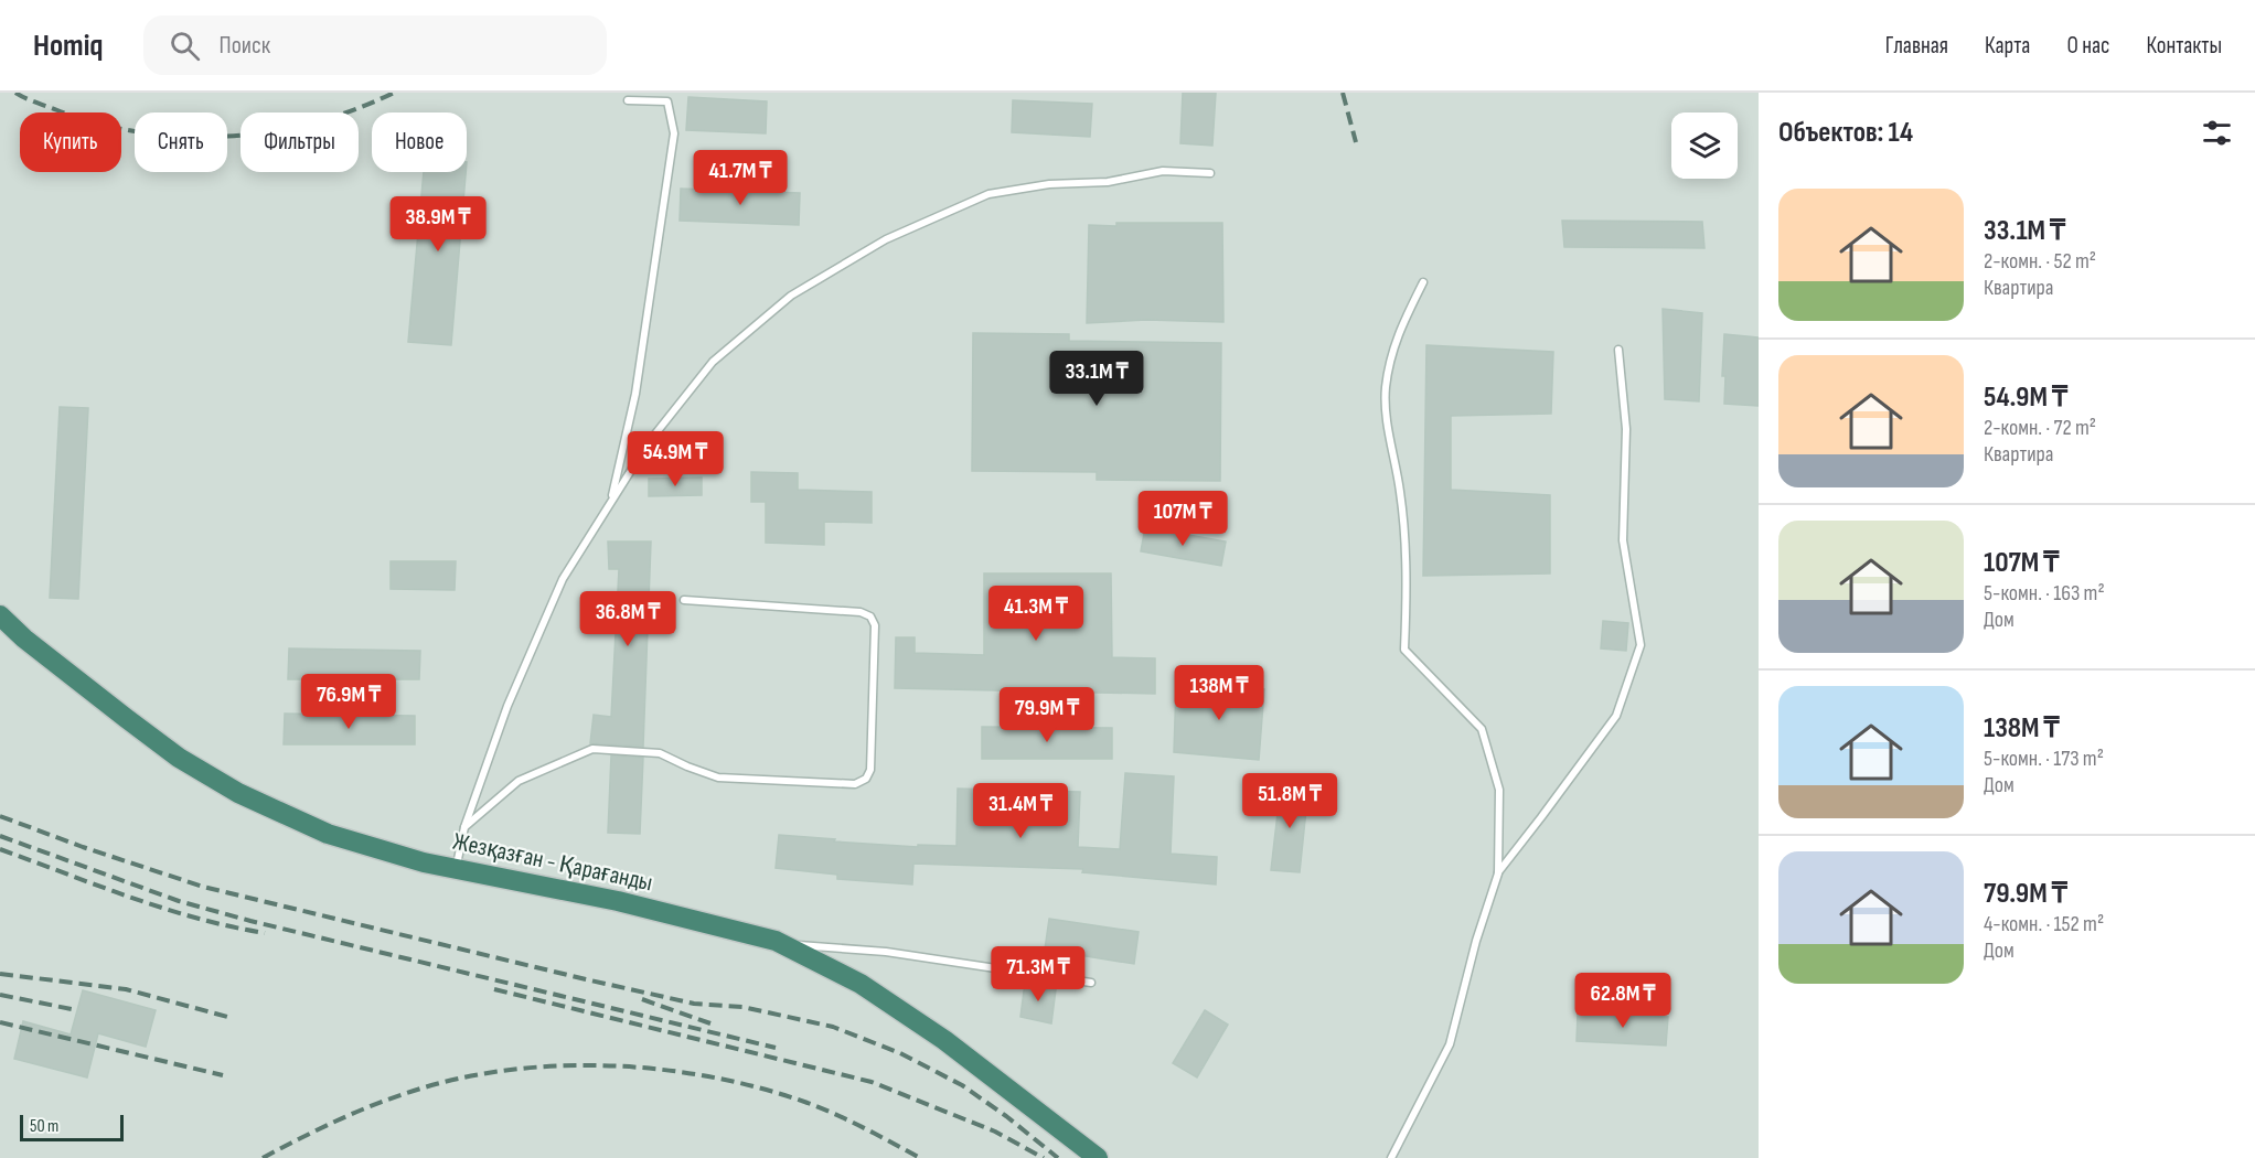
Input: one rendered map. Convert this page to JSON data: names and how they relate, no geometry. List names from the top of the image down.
{
  "streets": {
    "highway": ["Жезқазған - Қарағанды"]
  },
  "scale_bar": "50 m",
  "page": {
    "header": "Homiq",
    "search": "Поиск",
    "nav": [
      "Главная",
      "Карта",
      "О нас",
      "Контакты"
    ],
    "heading": "Объектов: 14",
    "chip": [
      "Купить",
      "Снять",
      "Фильтры",
      "Новое"
    ],
    "price": [
      "41.7M ₸",
      "38.9M ₸",
      "33.1M ₸",
      "54.9M ₸",
      "107M ₸",
      "41.3M ₸",
      "36.8M ₸",
      "138M ₸",
      "76.9M ₸",
      "79.9M ₸",
      "51.8M ₸",
      "31.4M ₸",
      "71.3M ₸",
      "62.8M ₸"
    ],
    "list": [
      {
        "name": "33.1M ₸",
        "note": "2-комн. · 52 m² · Квартира"
      },
      {
        "name": "54.9M ₸",
        "note": "2-комн. · 72 m² · Квартира"
      },
      {
        "name": "107M ₸",
        "note": "5-комн. · 163 m² · Дом"
      },
      {
        "name": "138M ₸",
        "note": "5-комн. · 173 m² · Дом"
      },
      {
        "name": "79.9M ₸",
        "note": "4-комн. · 152 m² · Дом"
      }
    ],
    "scale": "50 m"
  }
}
